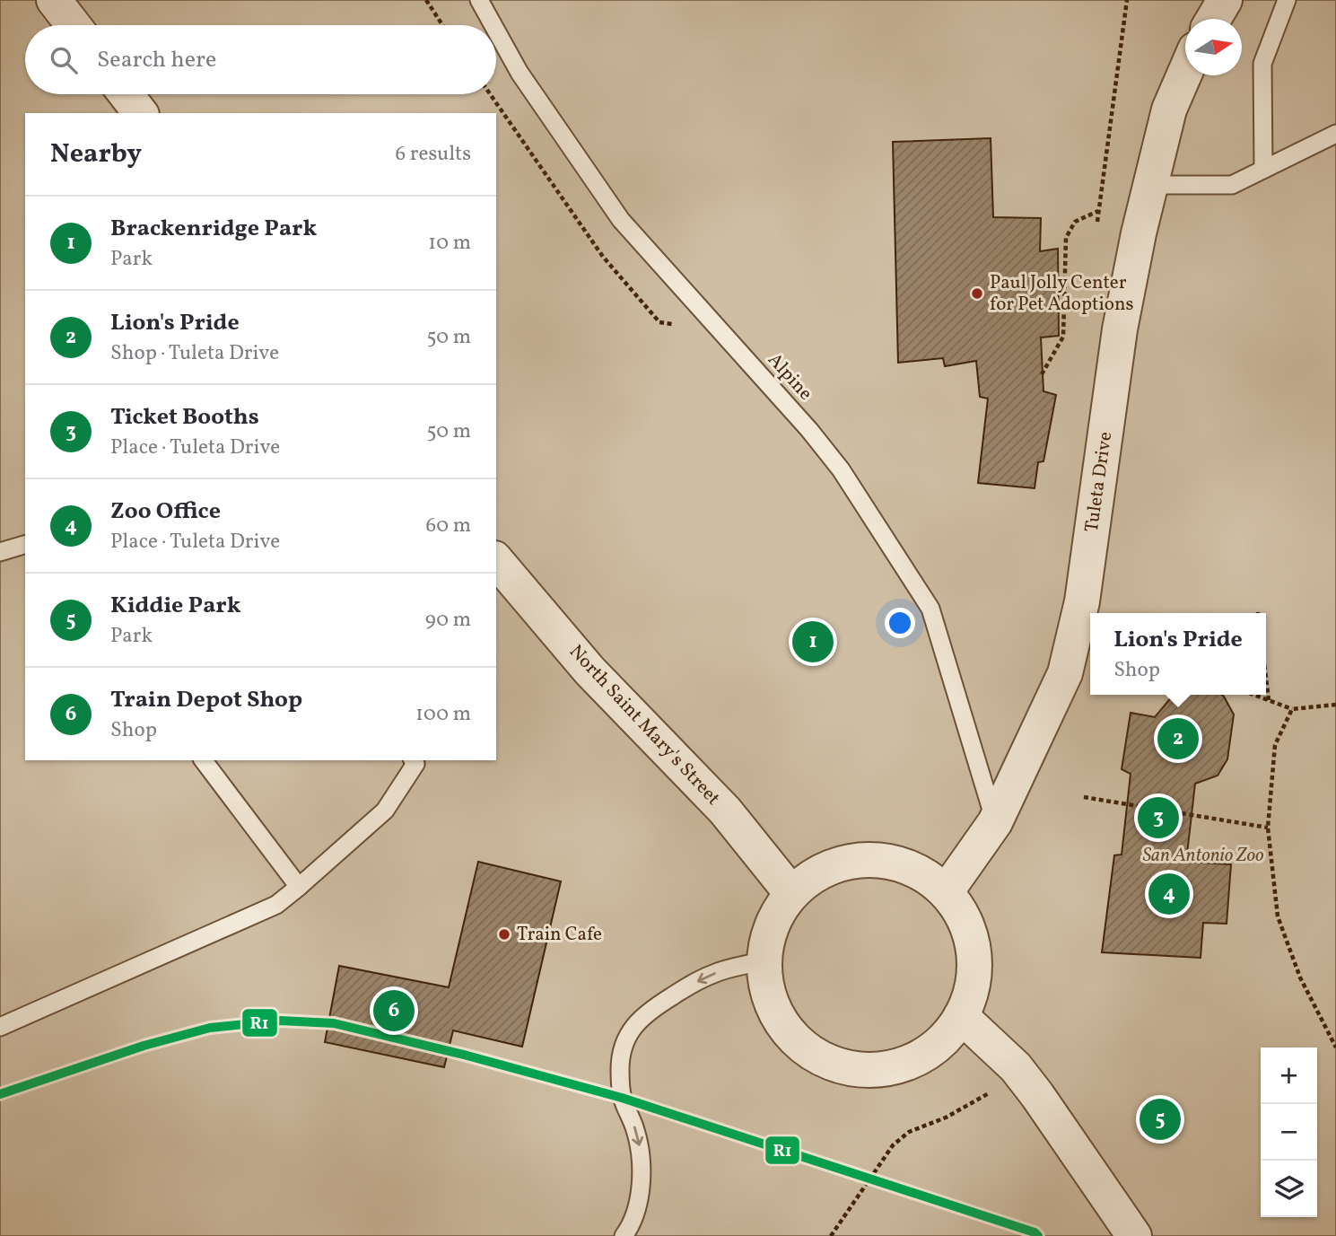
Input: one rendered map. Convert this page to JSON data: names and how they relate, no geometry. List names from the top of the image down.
{
  "streets": {
    "street": ["Tuleta Drive", "North Saint Mary's Street"],
    "lane": ["Alpine"]
  },
  "crossings": [
    ["Alpine", "Tuleta Drive"],
    ["Tuleta Drive", "North Saint Mary's Street"]
  ],
  "parks": ["San Antonio Zoo"],
  "places": ["Paul Jolly Center for Pet Adoptions", "Train Cafe"],
  "lines": ["transit line R1"],
  "north": "right",
  "page": {
    "search": "Search here",
    "heading": ["Nearby", "6 results"],
    "list": [
      {
        "mark": "1",
        "name": "Brackenridge Park",
        "note": "Park",
        "value": "10 m"
      },
      {
        "mark": "2",
        "name": "Lion's Pride",
        "note": "Shop · Tuleta Drive",
        "value": "50 m"
      },
      {
        "mark": "3",
        "name": "Ticket Booths",
        "note": "Place · Tuleta Drive",
        "value": "50 m"
      },
      {
        "mark": "4",
        "name": "Zoo Office",
        "note": "Place · Tuleta Drive",
        "value": "60 m"
      },
      {
        "mark": "5",
        "name": "Kiddie Park",
        "note": "Park",
        "value": "90 m"
      },
      {
        "mark": "6",
        "name": "Train Depot Shop",
        "note": "Shop",
        "value": "100 m"
      }
    ],
    "popup": ["Lion's Pride", "Shop"],
    "pins": [
      "1",
      "2",
      "3",
      "4",
      "6",
      "5"
    ],
    "map_buttons": ["+", "−"]
  }
}
